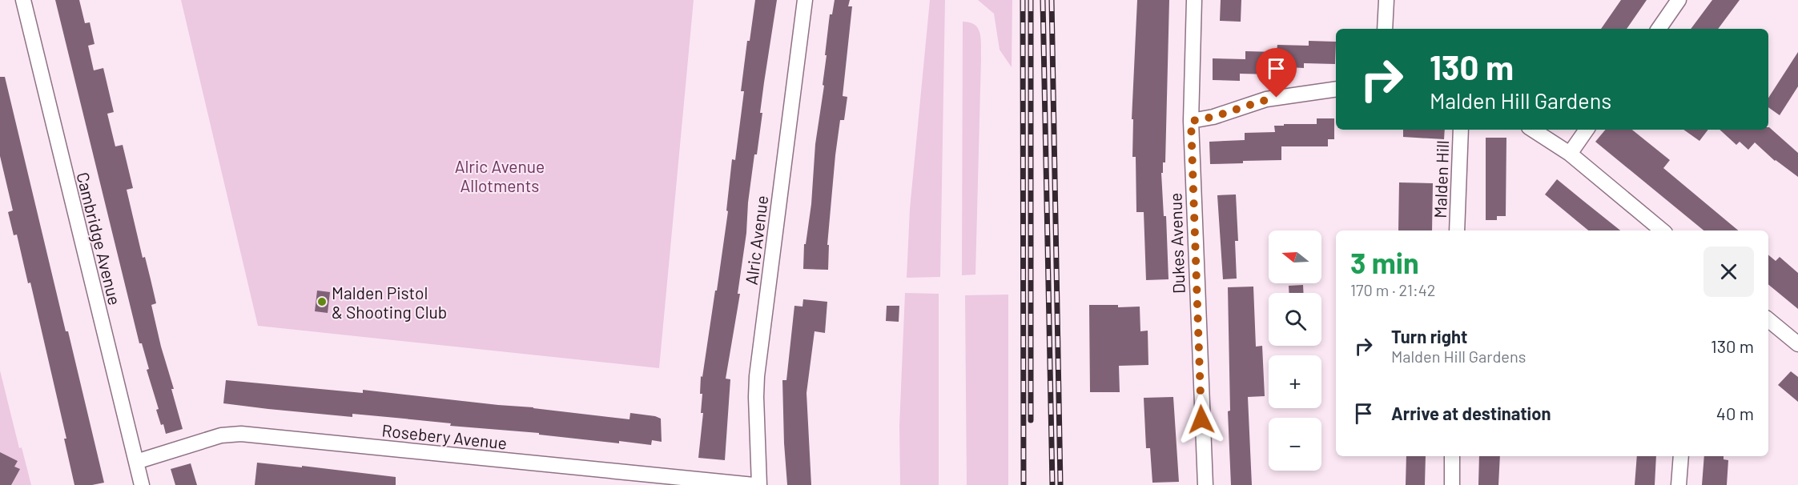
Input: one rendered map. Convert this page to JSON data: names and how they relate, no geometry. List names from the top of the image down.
{
  "streets": {
    "street": [
      "Malden Hill",
      "Cambridge Avenue",
      "Alric Avenue",
      "Dukes Avenue",
      "Rosebery Avenue"
    ]
  },
  "crossings": [
    ["Cambridge Avenue", "Rosebery Avenue"]
  ],
  "parks": ["Alric Avenue Allotments"],
  "places": ["Malden Pistol & Shooting Club"],
  "north": "left",
  "page": {
    "turn": ["130 m", "Malden Hill Gardens"],
    "map_buttons": ["+", "−"],
    "heading": ["3 min", "170 m · 21:42"],
    "list": [
      {
        "name": "Turn right",
        "note": "Malden Hill Gardens",
        "value": "130 m"
      },
      {
        "name": "Arrive at destination",
        "value": "40 m"
      }
    ]
  }
}
